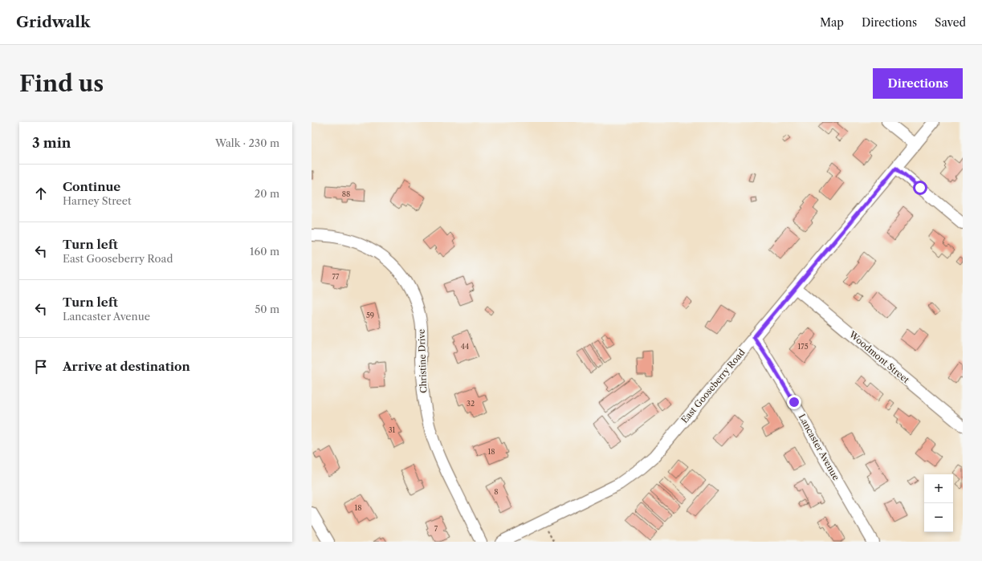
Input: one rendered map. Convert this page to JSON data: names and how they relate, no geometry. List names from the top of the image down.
{
  "streets": {
    "street": [
      "Woodmont Street",
      "Christine Drive",
      "East Gooseberry Road",
      "Lancaster Avenue"
    ]
  },
  "crossings": [
    ["Woodmont Street", "East Gooseberry Road"],
    ["East Gooseberry Road", "Lancaster Avenue"]
  ],
  "house_numbers": [
    "88",
    "77",
    "59",
    "44",
    "175",
    "32",
    "31",
    "18",
    "8",
    "18",
    "7"
  ],
  "page": {
    "header": "Gridwalk",
    "nav": ["Map", "Directions", "Saved"],
    "buttons": "Directions",
    "title": "Find us",
    "heading": ["3 min", "Walk · 230 m"],
    "list": [
      ["Continue", "Harney Street", "20 m"],
      ["Turn left", "East Gooseberry Road", "160 m"],
      ["Turn left", "Lancaster Avenue", "50 m"],
      "Arrive at destination"
    ],
    "map_buttons": ["+", "−"]
  }
}
